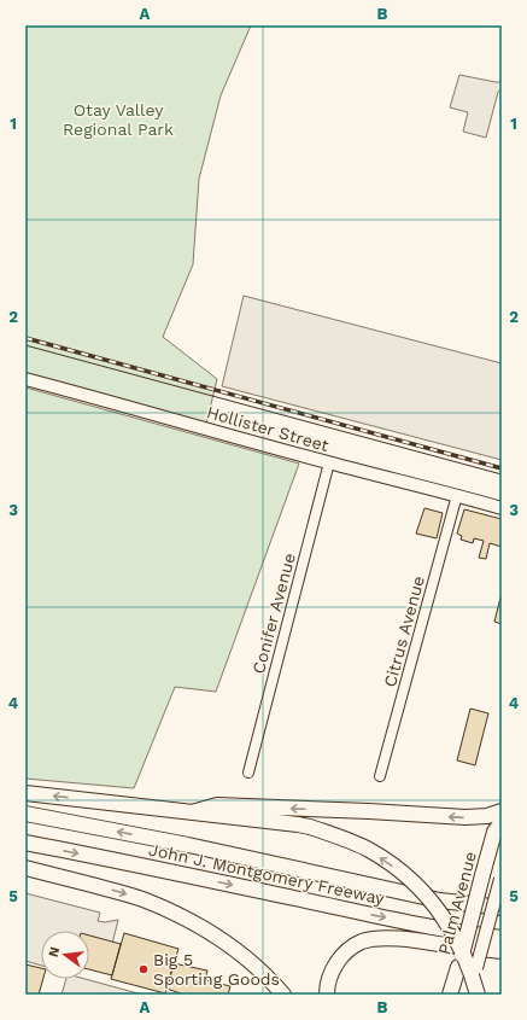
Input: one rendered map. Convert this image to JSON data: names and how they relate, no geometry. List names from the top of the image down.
{
  "streets": {
    "highway": ["John J. Montgomery Freeway", "Palm Avenue"],
    "main road": ["Hollister Street"],
    "street": ["Conifer Avenue", "Citrus Avenue"]
  },
  "crossings": [
    ["Hollister Street", "Conifer Avenue"],
    ["Hollister Street", "Citrus Avenue"]
  ],
  "parks": ["Otay Valley Regional Park"],
  "places": ["Big 5 Sporting Goods"],
  "north": "left",
  "grid": {
    "columns": ["A", "B"],
    "rows": [
      "1",
      "2",
      "3",
      "4",
      "5"
    ]
  }
}
